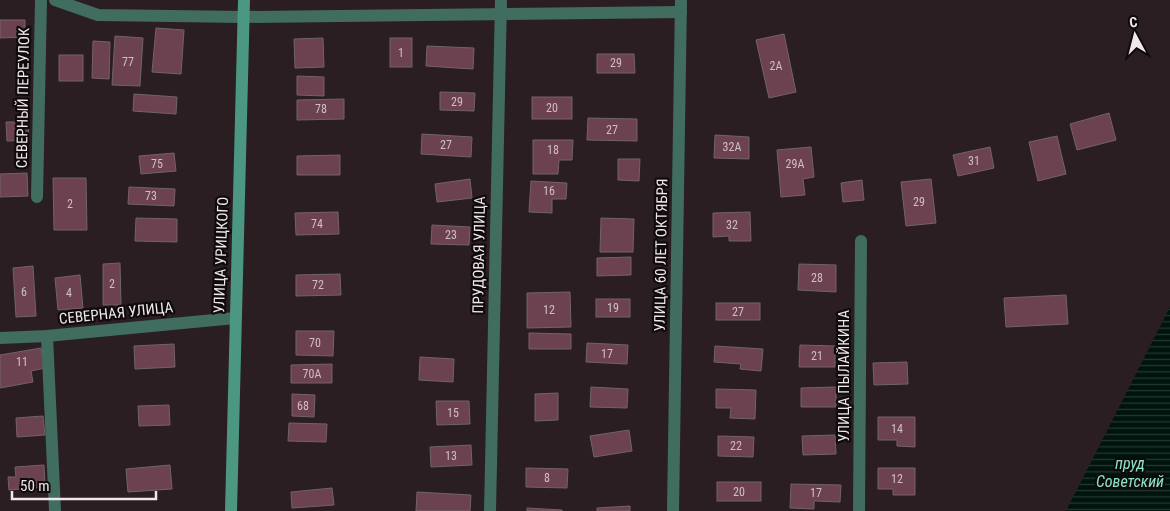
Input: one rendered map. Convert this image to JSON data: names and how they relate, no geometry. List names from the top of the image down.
{
  "streets": {
    "street": [
      "СЕВЕРНЫЙ ПЕРЕУЛОК",
      "УЛИЦА УРИЦКОГО",
      "ПРУДОВАЯ УЛИЦА",
      "УЛИЦА 60 ЛЕТ ОКТЯБРЯ",
      "СЕВЕРНАЯ УЛИЦА",
      "УЛИЦА ПЫЛАЙКИНА"
    ]
  },
  "crossings": [
    ["УЛИЦА УРИЦКОГО", "СЕВЕРНАЯ УЛИЦА"]
  ],
  "water": ["пруд Советский"],
  "house_numbers": [
    "1",
    "77",
    "29",
    "2А",
    "29",
    "20",
    "78",
    "27",
    "27",
    "32А",
    "18",
    "31",
    "75",
    "29А",
    "16",
    "73",
    "29",
    "2",
    "74",
    "32",
    "23",
    "28",
    "2",
    "72",
    "6",
    "4",
    "19",
    "12",
    "27",
    "70",
    "17",
    "21",
    "11",
    "70А",
    "68",
    "15",
    "14",
    "22",
    "13",
    "8",
    "12",
    "20",
    "17"
  ],
  "scale_bar": "50 m",
  "north": "top"
}
